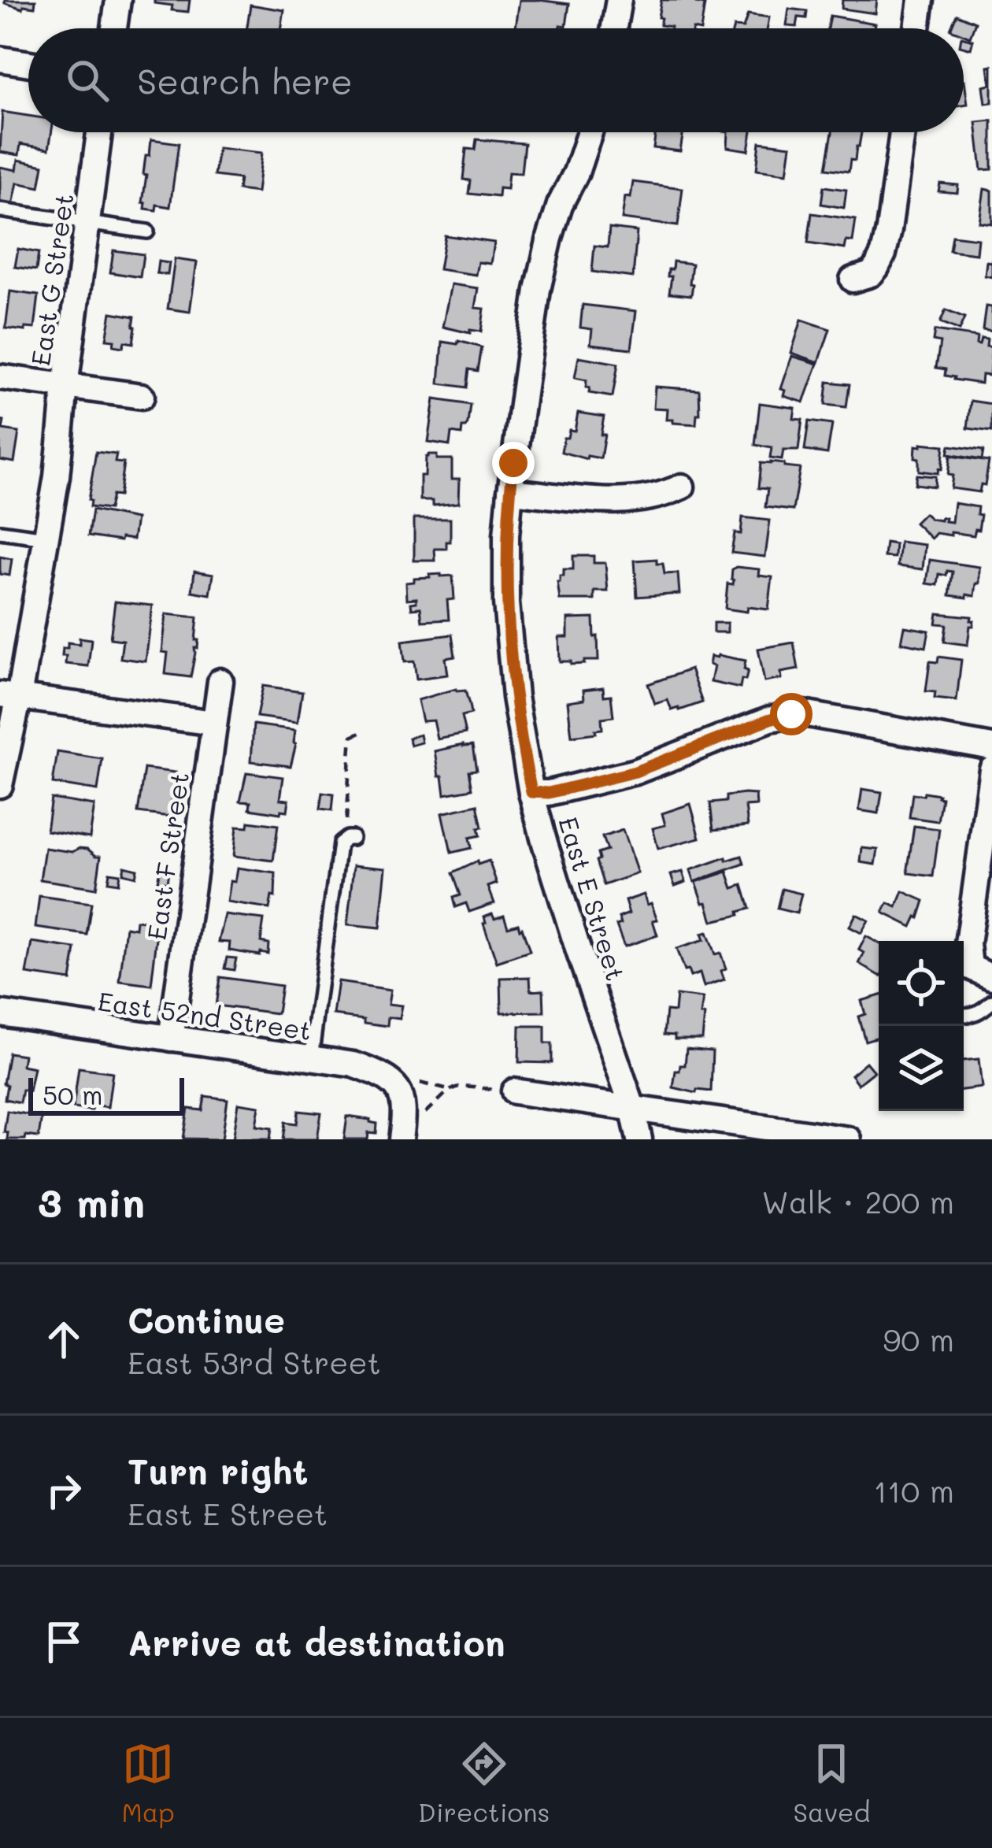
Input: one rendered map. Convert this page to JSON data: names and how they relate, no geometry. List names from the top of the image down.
{
  "streets": {
    "street": [
      "East G Street",
      "East F Street",
      "East E Street",
      "East 52nd Street"
    ]
  },
  "crossings": [
    ["East F Street", "East 52nd Street"]
  ],
  "scale_bar": "50 m",
  "page": {
    "search": "Search here",
    "scale": "50 m",
    "heading": ["3 min", "Walk · 200 m"],
    "list": [
      ["Continue", "East 53rd Street", "90 m"],
      ["Turn right", "East E Street", "110 m"],
      "Arrive at destination"
    ],
    "nav": ["Map", "Directions", "Saved"]
  }
}
